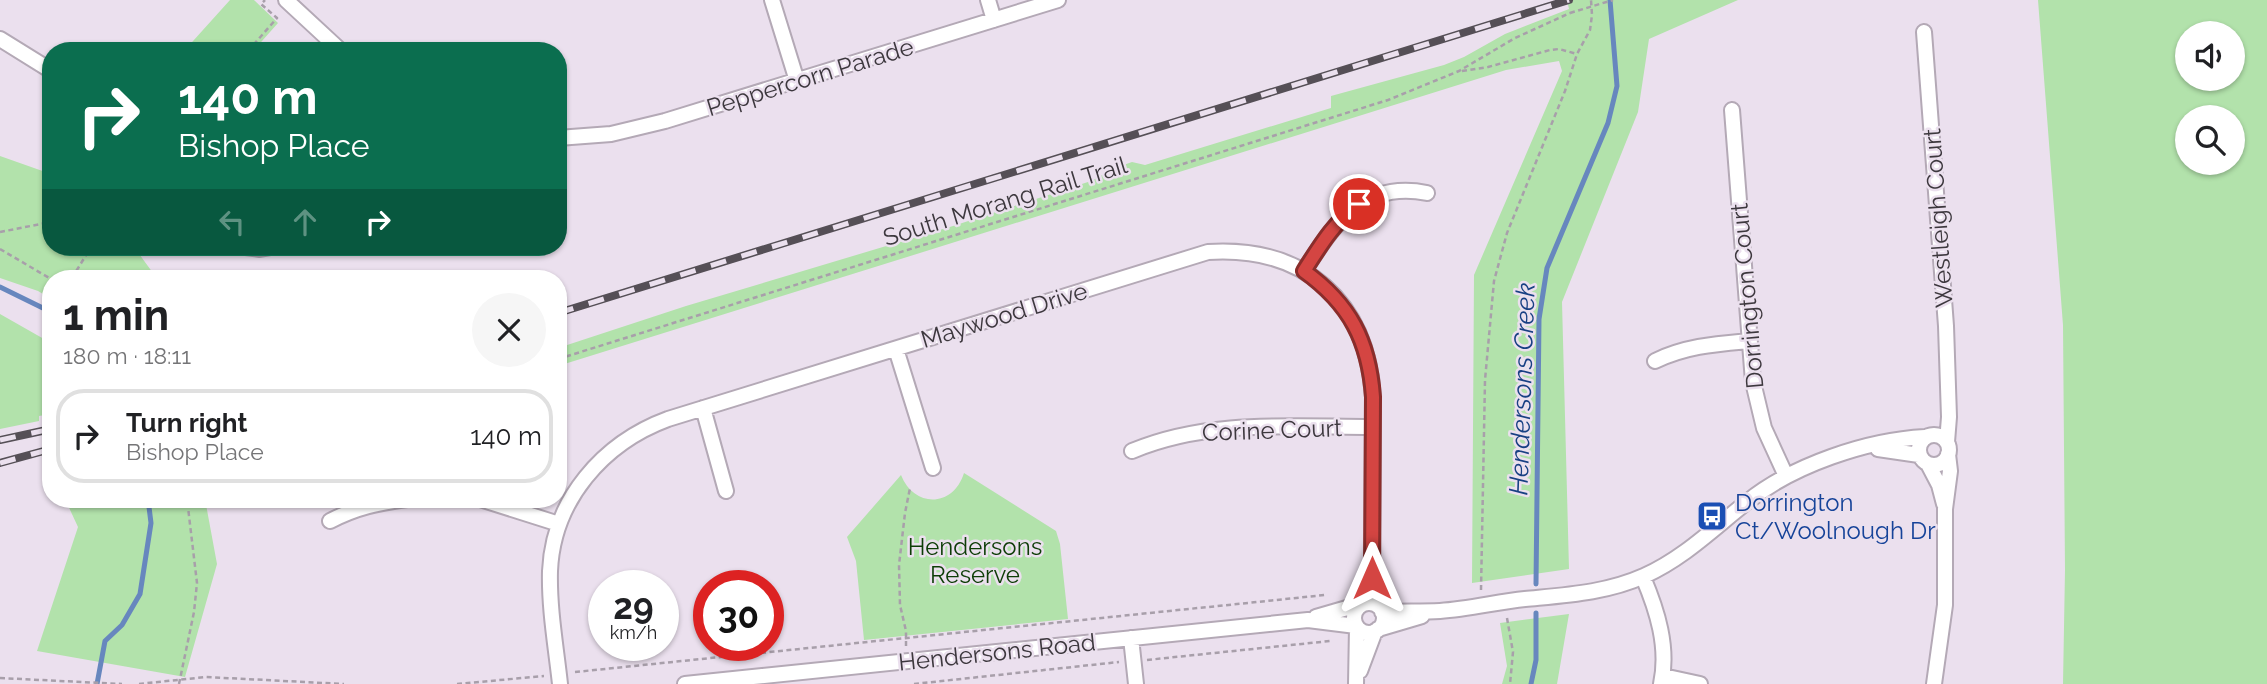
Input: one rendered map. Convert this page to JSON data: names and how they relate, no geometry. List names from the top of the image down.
{
  "streets": {
    "street": [
      "Peppercorn Parade",
      "Westleigh Court",
      "Dorrington Court",
      "Maywood Drive",
      "Corine Court",
      "Hendersons Road"
    ],
    "path": ["South Morang Rail Trail"]
  },
  "crossings": [
    ["Maywood Drive", "Corine Court"],
    ["Maywood Drive", "Hendersons Road"]
  ],
  "water": ["Hendersons Creek"],
  "parks": ["Hendersons Reserve"],
  "places": {
    "bus stop": ["Dorrington Ct/Woolnough Dr"]
  },
  "page": {
    "turn": ["140 m", "Bishop Place"],
    "heading": ["1 min", "180 m · 18:11"],
    "list": [
      {
        "name": "Turn right",
        "note": "Bishop Place",
        "value": "140 m"
      }
    ],
    "speed": "29 km/h",
    "limit": "30"
  }
}
